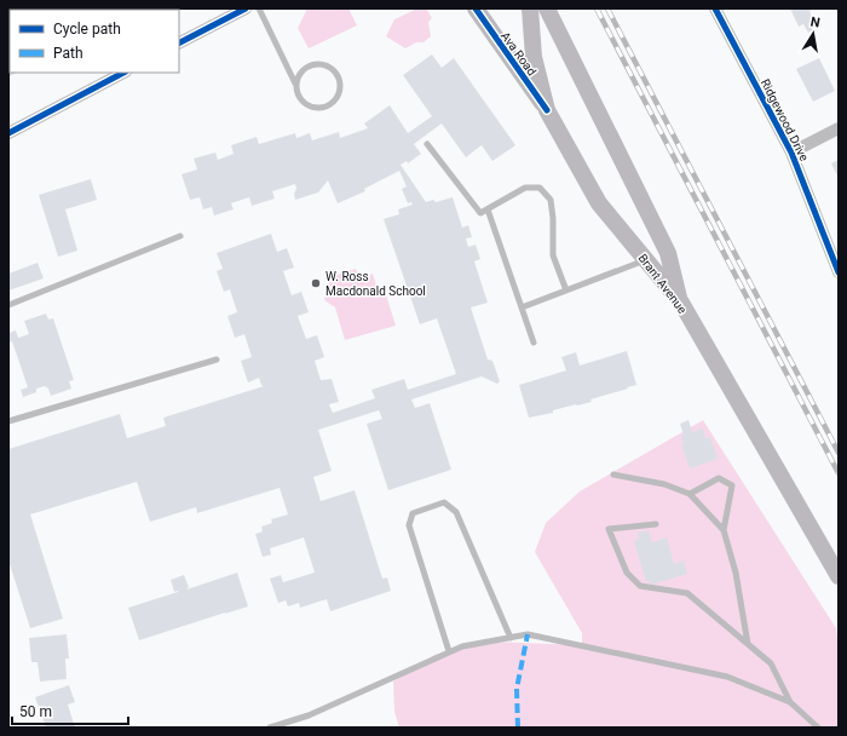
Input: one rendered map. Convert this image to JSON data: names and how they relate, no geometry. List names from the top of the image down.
{
  "streets": {
    "main road": ["Ava Road", "Brant Avenue"],
    "street": ["Ridgewood Drive"]
  },
  "crossings": [
    ["Ava Road", "Brant Avenue"]
  ],
  "places": ["W. Ross Macdonald School"],
  "legend": ["Cycle path", "Path"],
  "scale_bar": "50 m",
  "north": "top"
}
